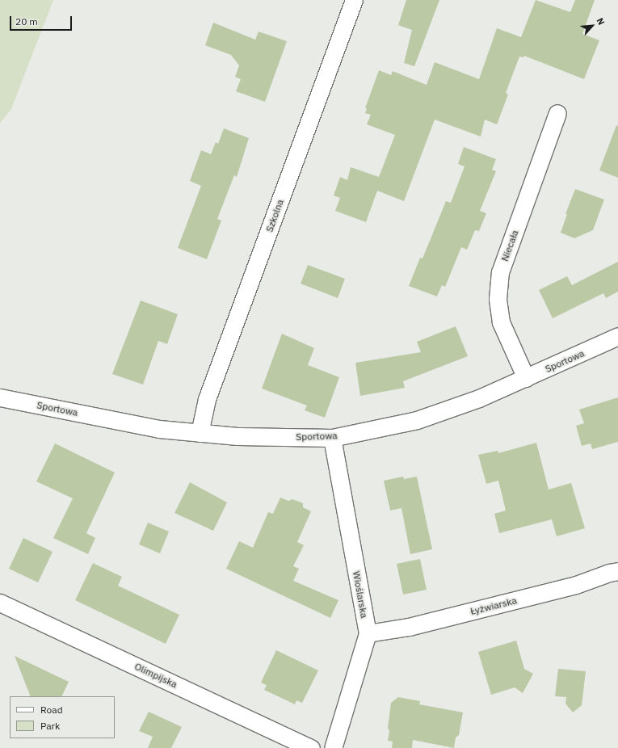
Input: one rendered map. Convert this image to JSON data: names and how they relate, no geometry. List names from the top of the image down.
{
  "streets": {
    "street": [
      "Szkolna",
      "Niecała",
      "Sportowa",
      "Wioślarska",
      "Łyżwiarska",
      "Olimpijska"
    ]
  },
  "crossings": [
    ["Szkolna", "Sportowa"],
    ["Niecała", "Sportowa"],
    ["Sportowa", "Wioślarska"],
    ["Wioślarska", "Łyżwiarska"]
  ],
  "legend": ["Road", "Park"],
  "scale_bar": "20 m",
  "north": "top right"
}
